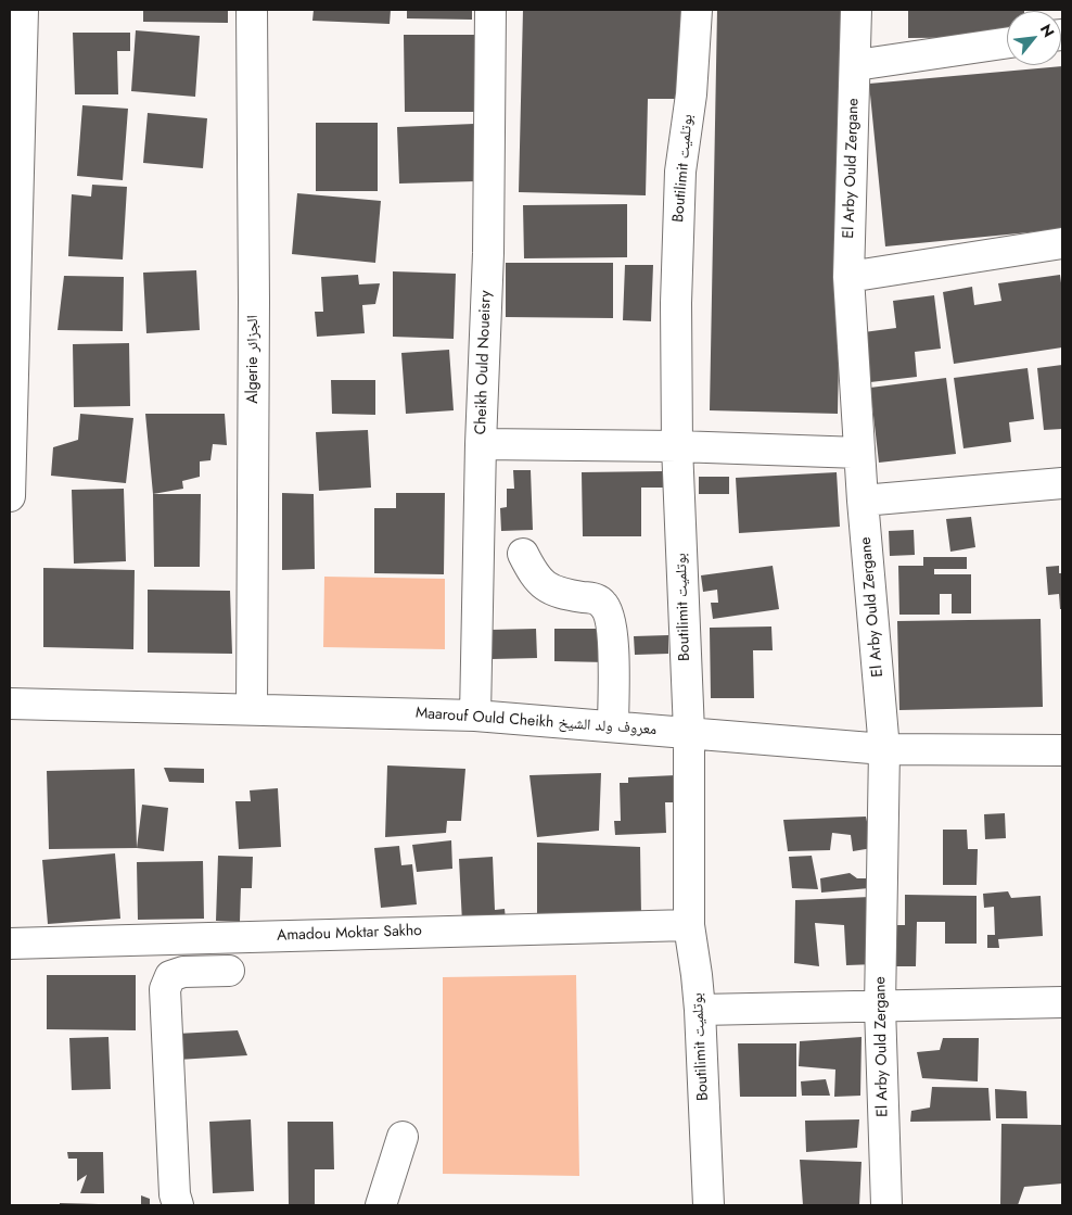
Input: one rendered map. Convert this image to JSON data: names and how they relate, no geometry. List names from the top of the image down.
{
  "streets": {
    "street": [
      "Boutilimit بوتلميت",
      "El Arby Ould Zergane",
      "Algerie الجزائر",
      "Cheikh Ould Noueisry",
      "Maarouf Ould Cheikh معروف ولد الشيخ",
      "Amadou Moktar Sakho"
    ]
  },
  "crossings": [
    ["Boutilimit بوتلميت", "Maarouf Ould Cheikh معروف ولد الشيخ"],
    ["Boutilimit بوتلميت", "Amadou Moktar Sakho"],
    ["El Arby Ould Zergane", "Maarouf Ould Cheikh معروف ولد الشيخ"],
    ["Algerie الجزائر", "Maarouf Ould Cheikh معروف ولد الشيخ"],
    ["Cheikh Ould Noueisry", "Maarouf Ould Cheikh معروف ولد الشيخ"]
  ],
  "north": "top right"
}
